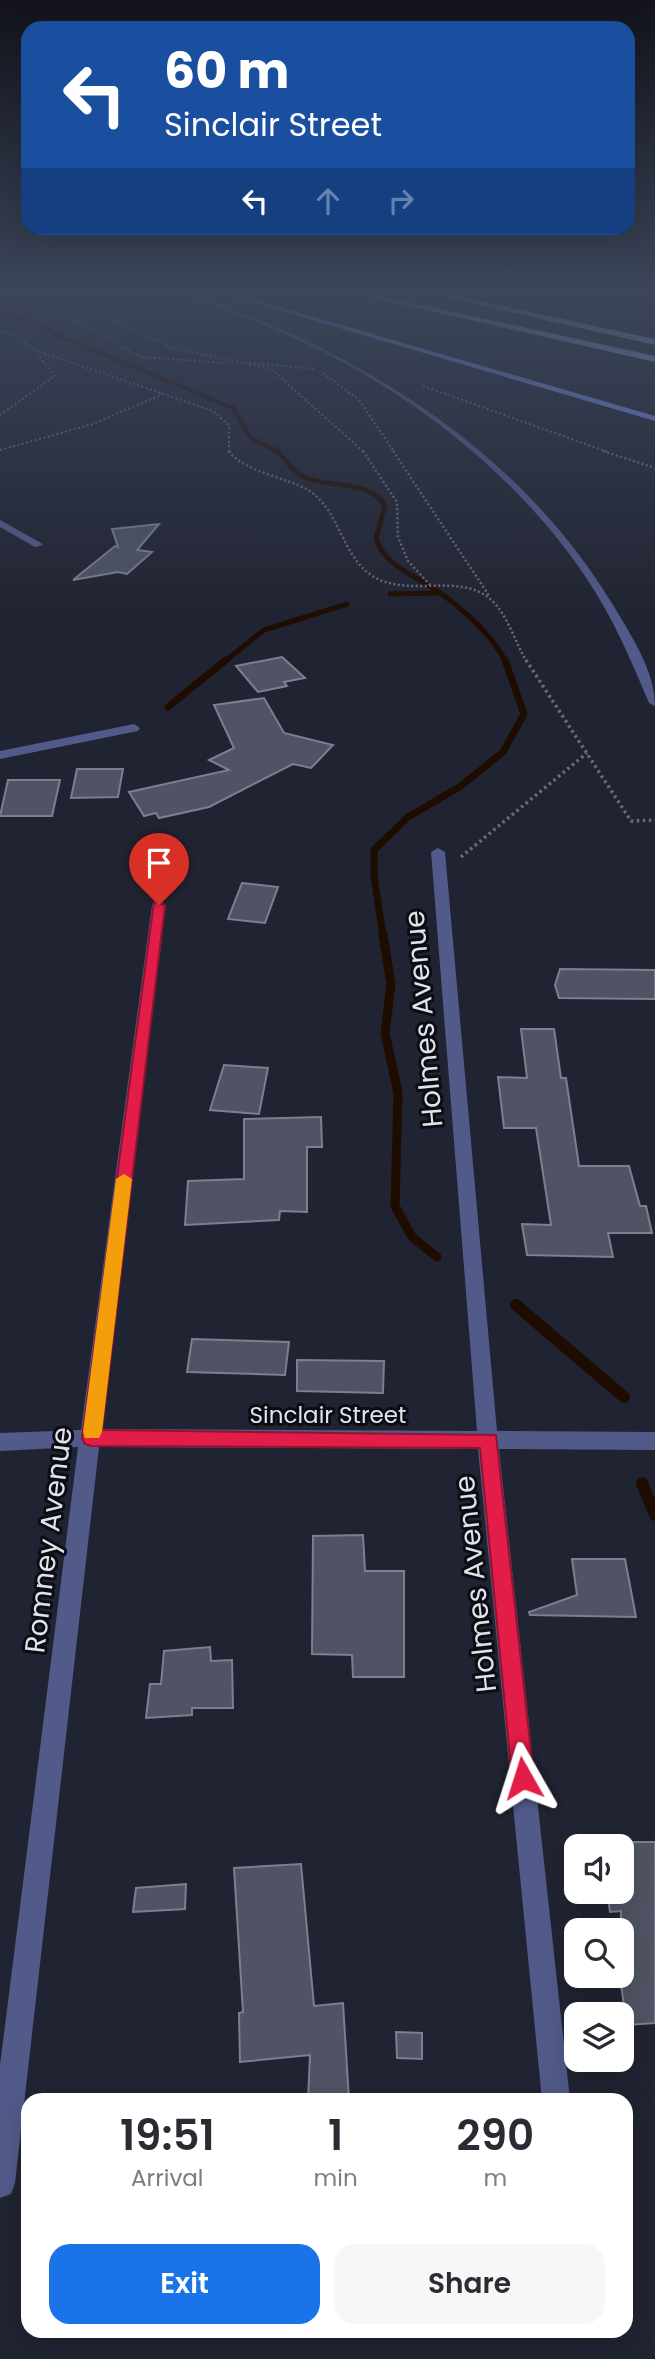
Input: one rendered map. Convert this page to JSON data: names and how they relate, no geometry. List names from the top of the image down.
{
  "streets": {
    "street": ["Holmes Avenue", "Sinclair Street", "Romney Avenue"]
  },
  "crossings": [
    ["Holmes Avenue", "Sinclair Street"],
    ["Sinclair Street", "Romney Avenue"]
  ],
  "page": {
    "turn": ["60 m", "Sinclair Street"],
    "eta": [
      "19:51",
      "Arrival",
      "1",
      "min",
      "290",
      "m"
    ],
    "buttons": ["Exit", "Share"]
  }
}
